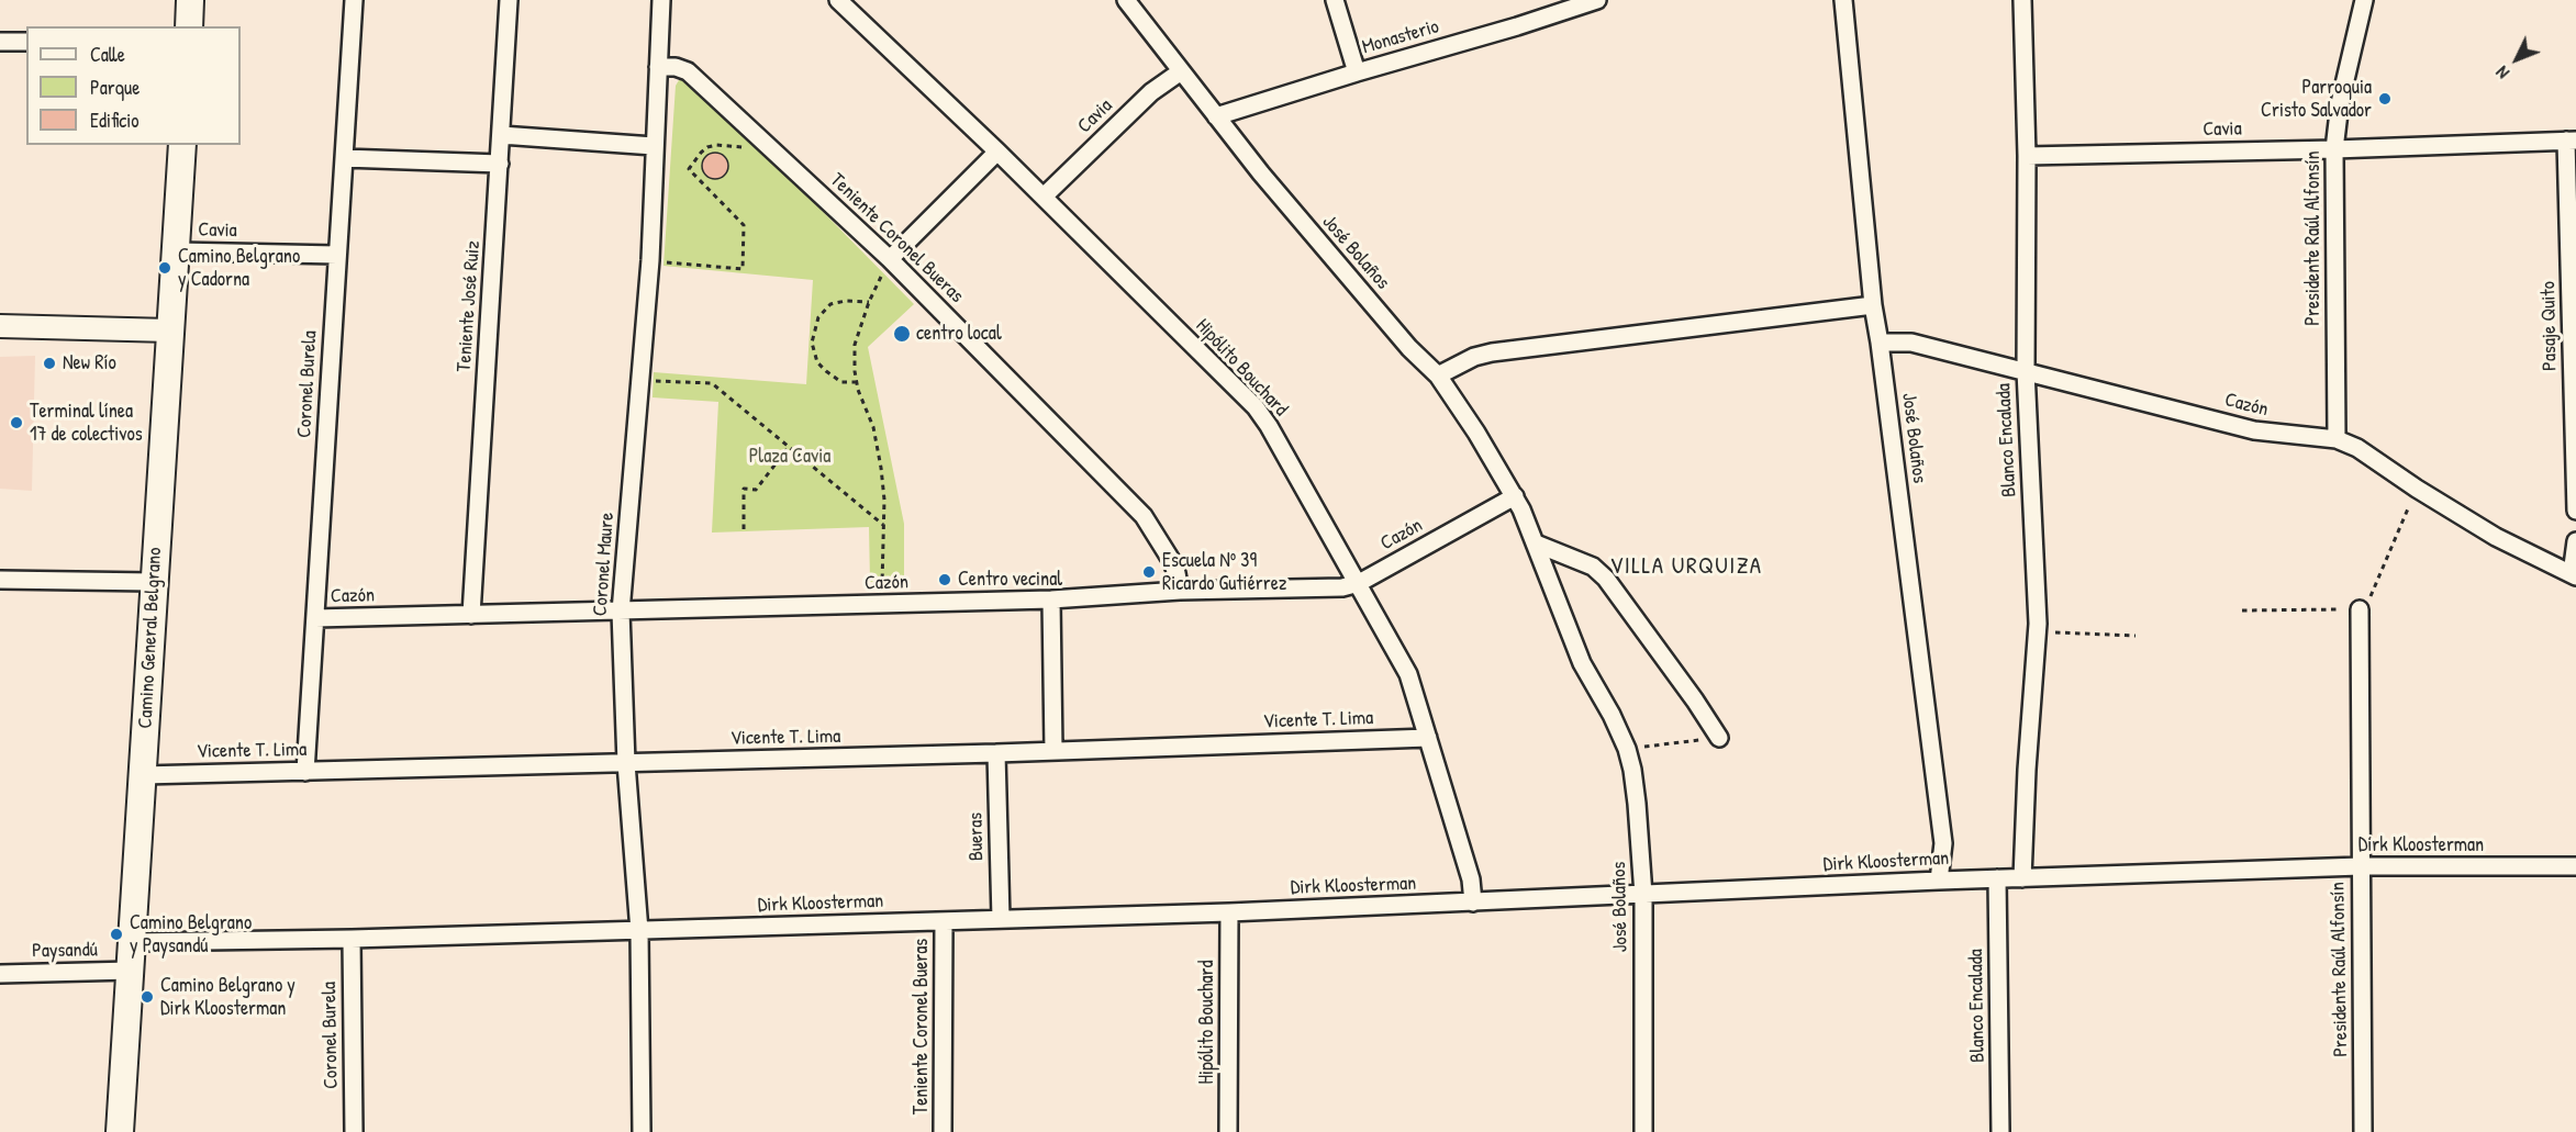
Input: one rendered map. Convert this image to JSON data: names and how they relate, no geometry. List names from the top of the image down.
{
  "streets": {
    "main road": ["Camino General Belgrano"],
    "street": [
      "Monasterio",
      "Cavia",
      "Teniente Coronel Bueras",
      "Presidente Raúl Alfonsín",
      "José Bolaños",
      "Teniente José Ruiz",
      "Pasaje Quito",
      "Hipólito Bouchard",
      "Coronel Burela",
      "Cazón",
      "Blanco Encalada",
      "Coronel Maure",
      "Vicente T. Lima",
      "Bueras",
      "Dirk Kloosterman",
      "Paysandú"
    ]
  },
  "crossings": [
    ["Monasterio", "José Bolaños"],
    ["Cavia", "Presidente Raúl Alfonsín"],
    ["Cavia", "José Bolaños"],
    ["Cavia", "Pasaje Quito"],
    ["Cavia", "Hipólito Bouchard"],
    ["Cavia", "Coronel Burela"],
    ["Cavia", "Blanco Encalada"],
    ["Cavia", "Camino General Belgrano"],
    ["Teniente Coronel Bueras", "Cazón"],
    ["Teniente Coronel Bueras", "Coronel Maure"],
    ["Teniente Coronel Bueras", "Dirk Kloosterman"],
    ["Presidente Raúl Alfonsín", "Cazón"],
    ["Presidente Raúl Alfonsín", "Dirk Kloosterman"],
    ["José Bolaños", "Cazón"],
    ["José Bolaños", "Dirk Kloosterman"],
    ["Teniente José Ruiz", "Cazón"],
    ["Hipólito Bouchard", "Cazón"],
    ["Hipólito Bouchard", "Vicente T. Lima"],
    ["Hipólito Bouchard", "Dirk Kloosterman"],
    ["Coronel Burela", "Cazón"],
    ["Coronel Burela", "Vicente T. Lima"],
    ["Coronel Burela", "Dirk Kloosterman"],
    ["Cazón", "Blanco Encalada"],
    ["Cazón", "Coronel Maure"],
    ["Blanco Encalada", "Dirk Kloosterman"],
    ["Coronel Maure", "Vicente T. Lima"],
    ["Coronel Maure", "Dirk Kloosterman"],
    ["Camino General Belgrano", "Vicente T. Lima"],
    ["Camino General Belgrano", "Dirk Kloosterman"],
    ["Camino General Belgrano", "Paysandú"],
    ["Vicente T. Lima", "Bueras"],
    ["Bueras", "Dirk Kloosterman"]
  ],
  "districts": ["VILLA URQUIZA"],
  "parks": ["Plaza Cavia"],
  "places": [
    "Parroquia Cristo Salvador",
    "Camino Belgrano y Cadorna",
    "centro local",
    "New Río",
    "Terminal línea 17 de colectivos",
    "Escuela Nº 39 Ricardo Gutiérrez",
    "Centro vecinal",
    "Camino Belgrano y Paysandú",
    "Camino Belgrano y Dirk Kloosterman"
  ],
  "legend": ["Calle", "Parque", "Edificio"],
  "north": "bottom left"
}
